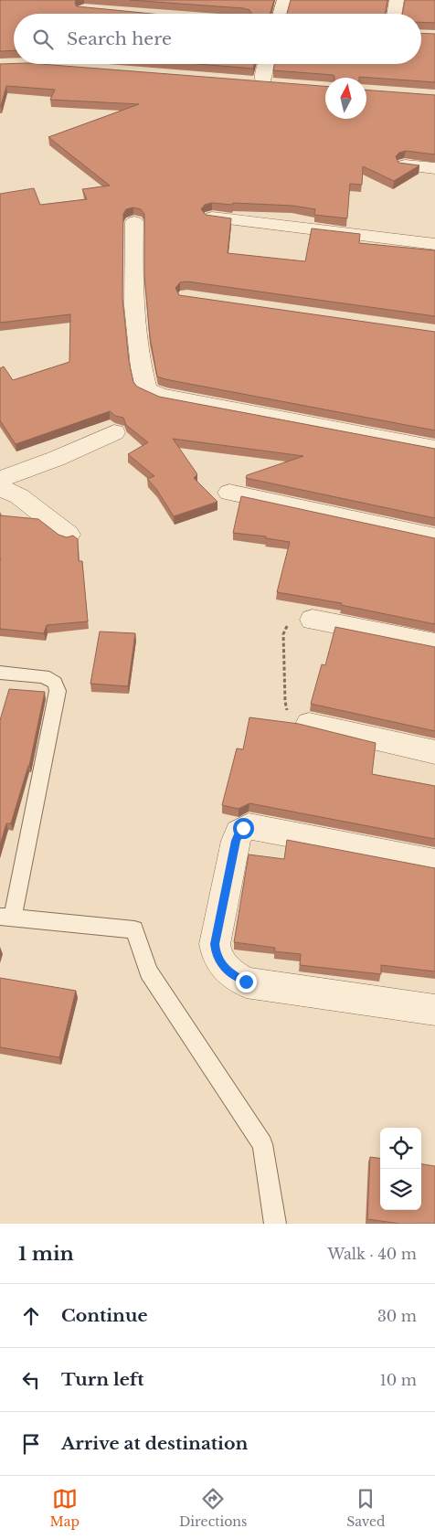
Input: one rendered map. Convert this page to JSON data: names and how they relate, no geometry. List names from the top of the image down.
{
  "north": "top",
  "page": {
    "search": "Search here",
    "heading": ["1 min", "Walk · 40 m"],
    "list": [
      ["Continue", "30 m"],
      ["Turn left", "10 m"],
      "Arrive at destination"
    ],
    "nav": ["Map", "Directions", "Saved"]
  }
}
